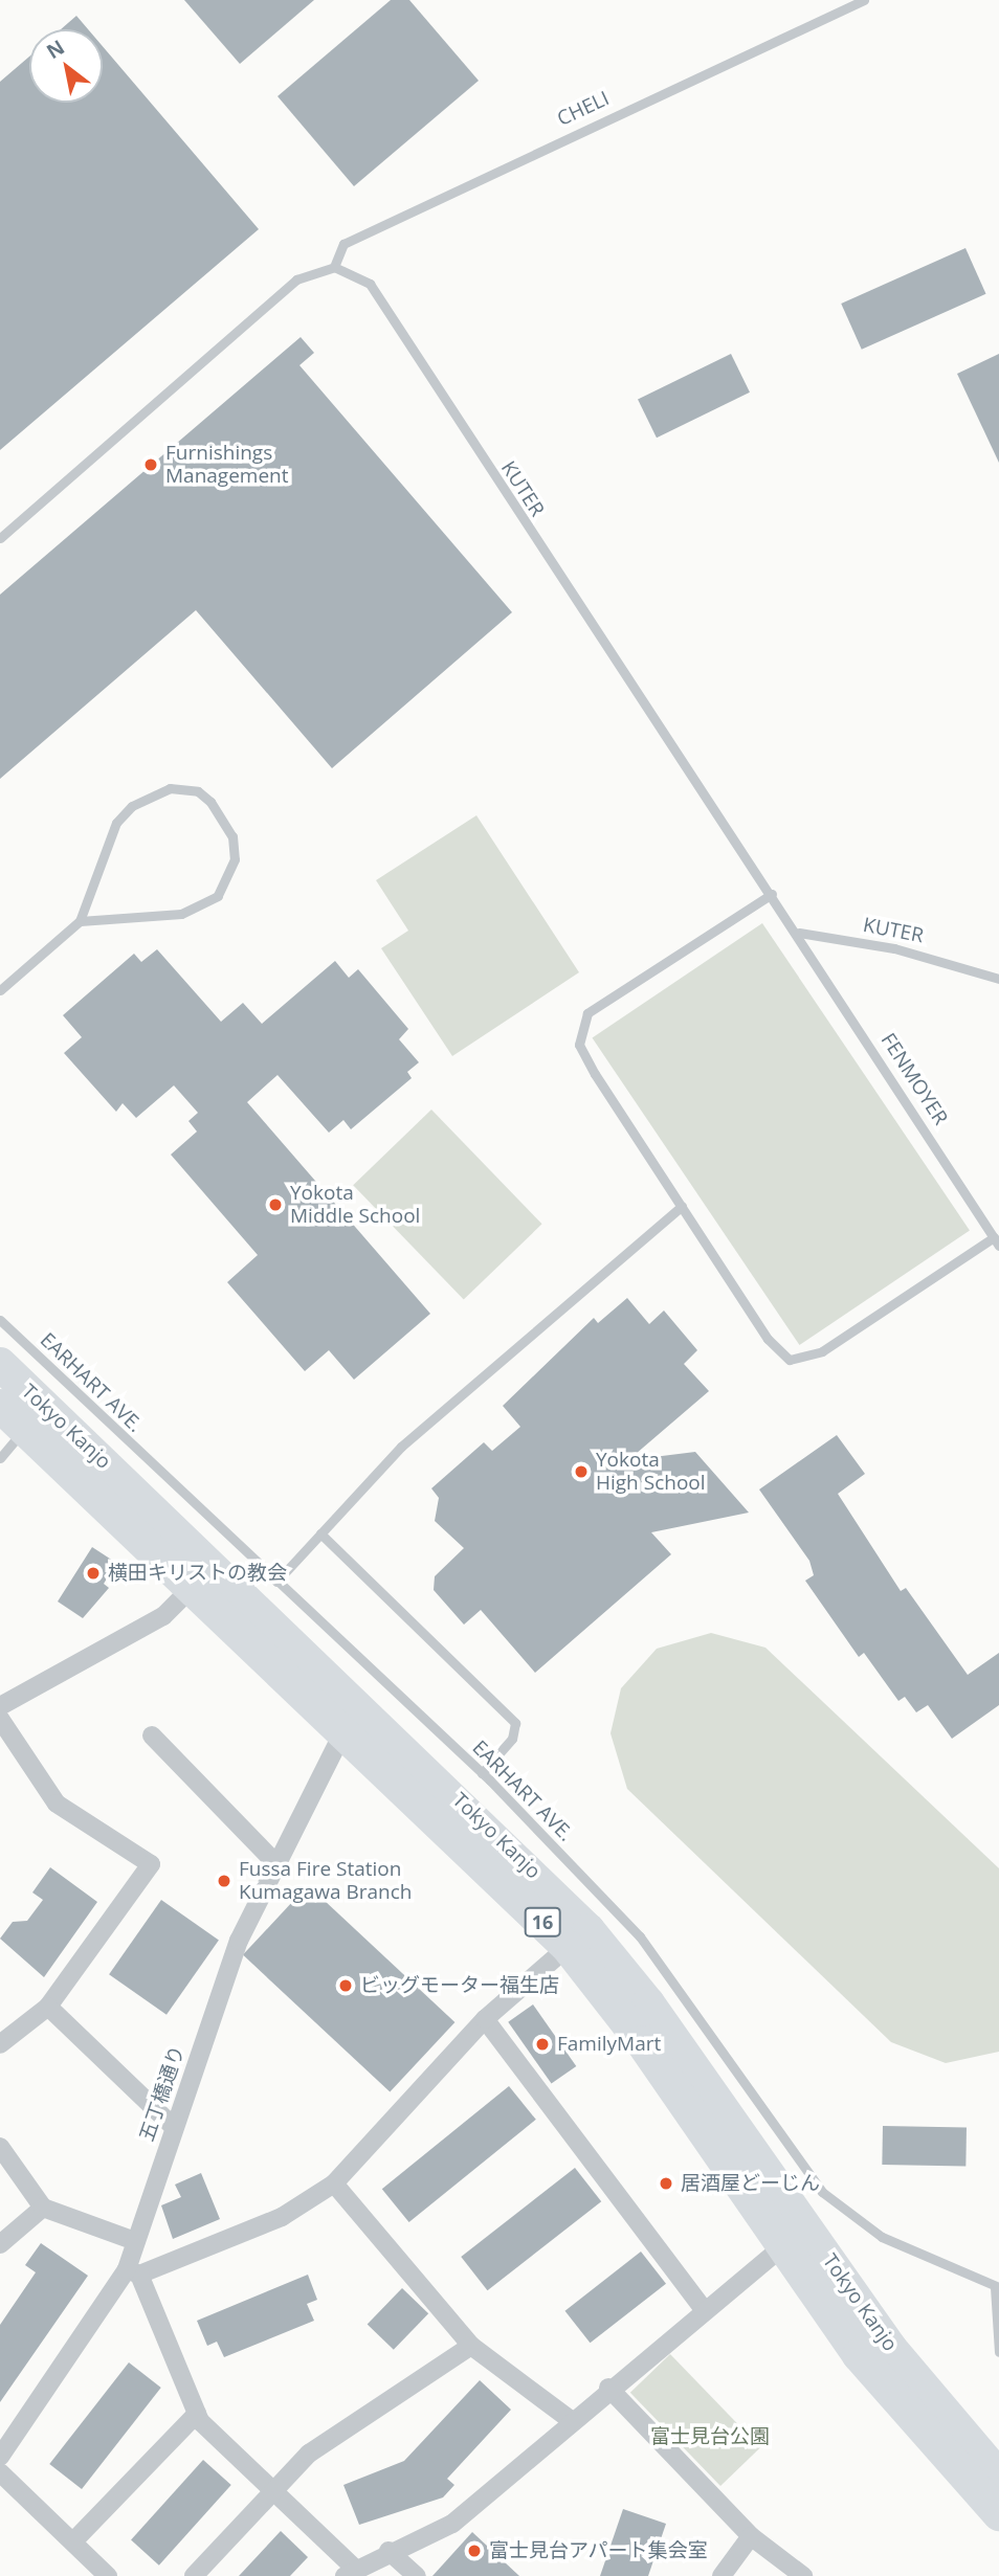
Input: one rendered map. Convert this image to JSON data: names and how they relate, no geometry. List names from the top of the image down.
{
  "streets": {
    "highway": ["Tokyo Kanjo", "16"],
    "street": ["五丁橋通り"],
    "lane": [
      "CHELI",
      "KUTER",
      "FENMOYER",
      "EARHART AVE."
    ]
  },
  "crossings": [
    ["CHELI", "KUTER"],
    ["KUTER", "FENMOYER"],
    ["Tokyo Kanjo", "五丁橋通り"]
  ],
  "parks": ["富士見台公園"],
  "places": [
    "Furnishings Management",
    "Yokota Middle School",
    "Yokota High School",
    "横田キリストの教会",
    "Fussa Fire Station Kumagawa Branch",
    "ビッグモーター福生店",
    "FamilyMart",
    "居酒屋どーじん",
    "富士見台アパート集会室"
  ],
  "north": "top left"
}
